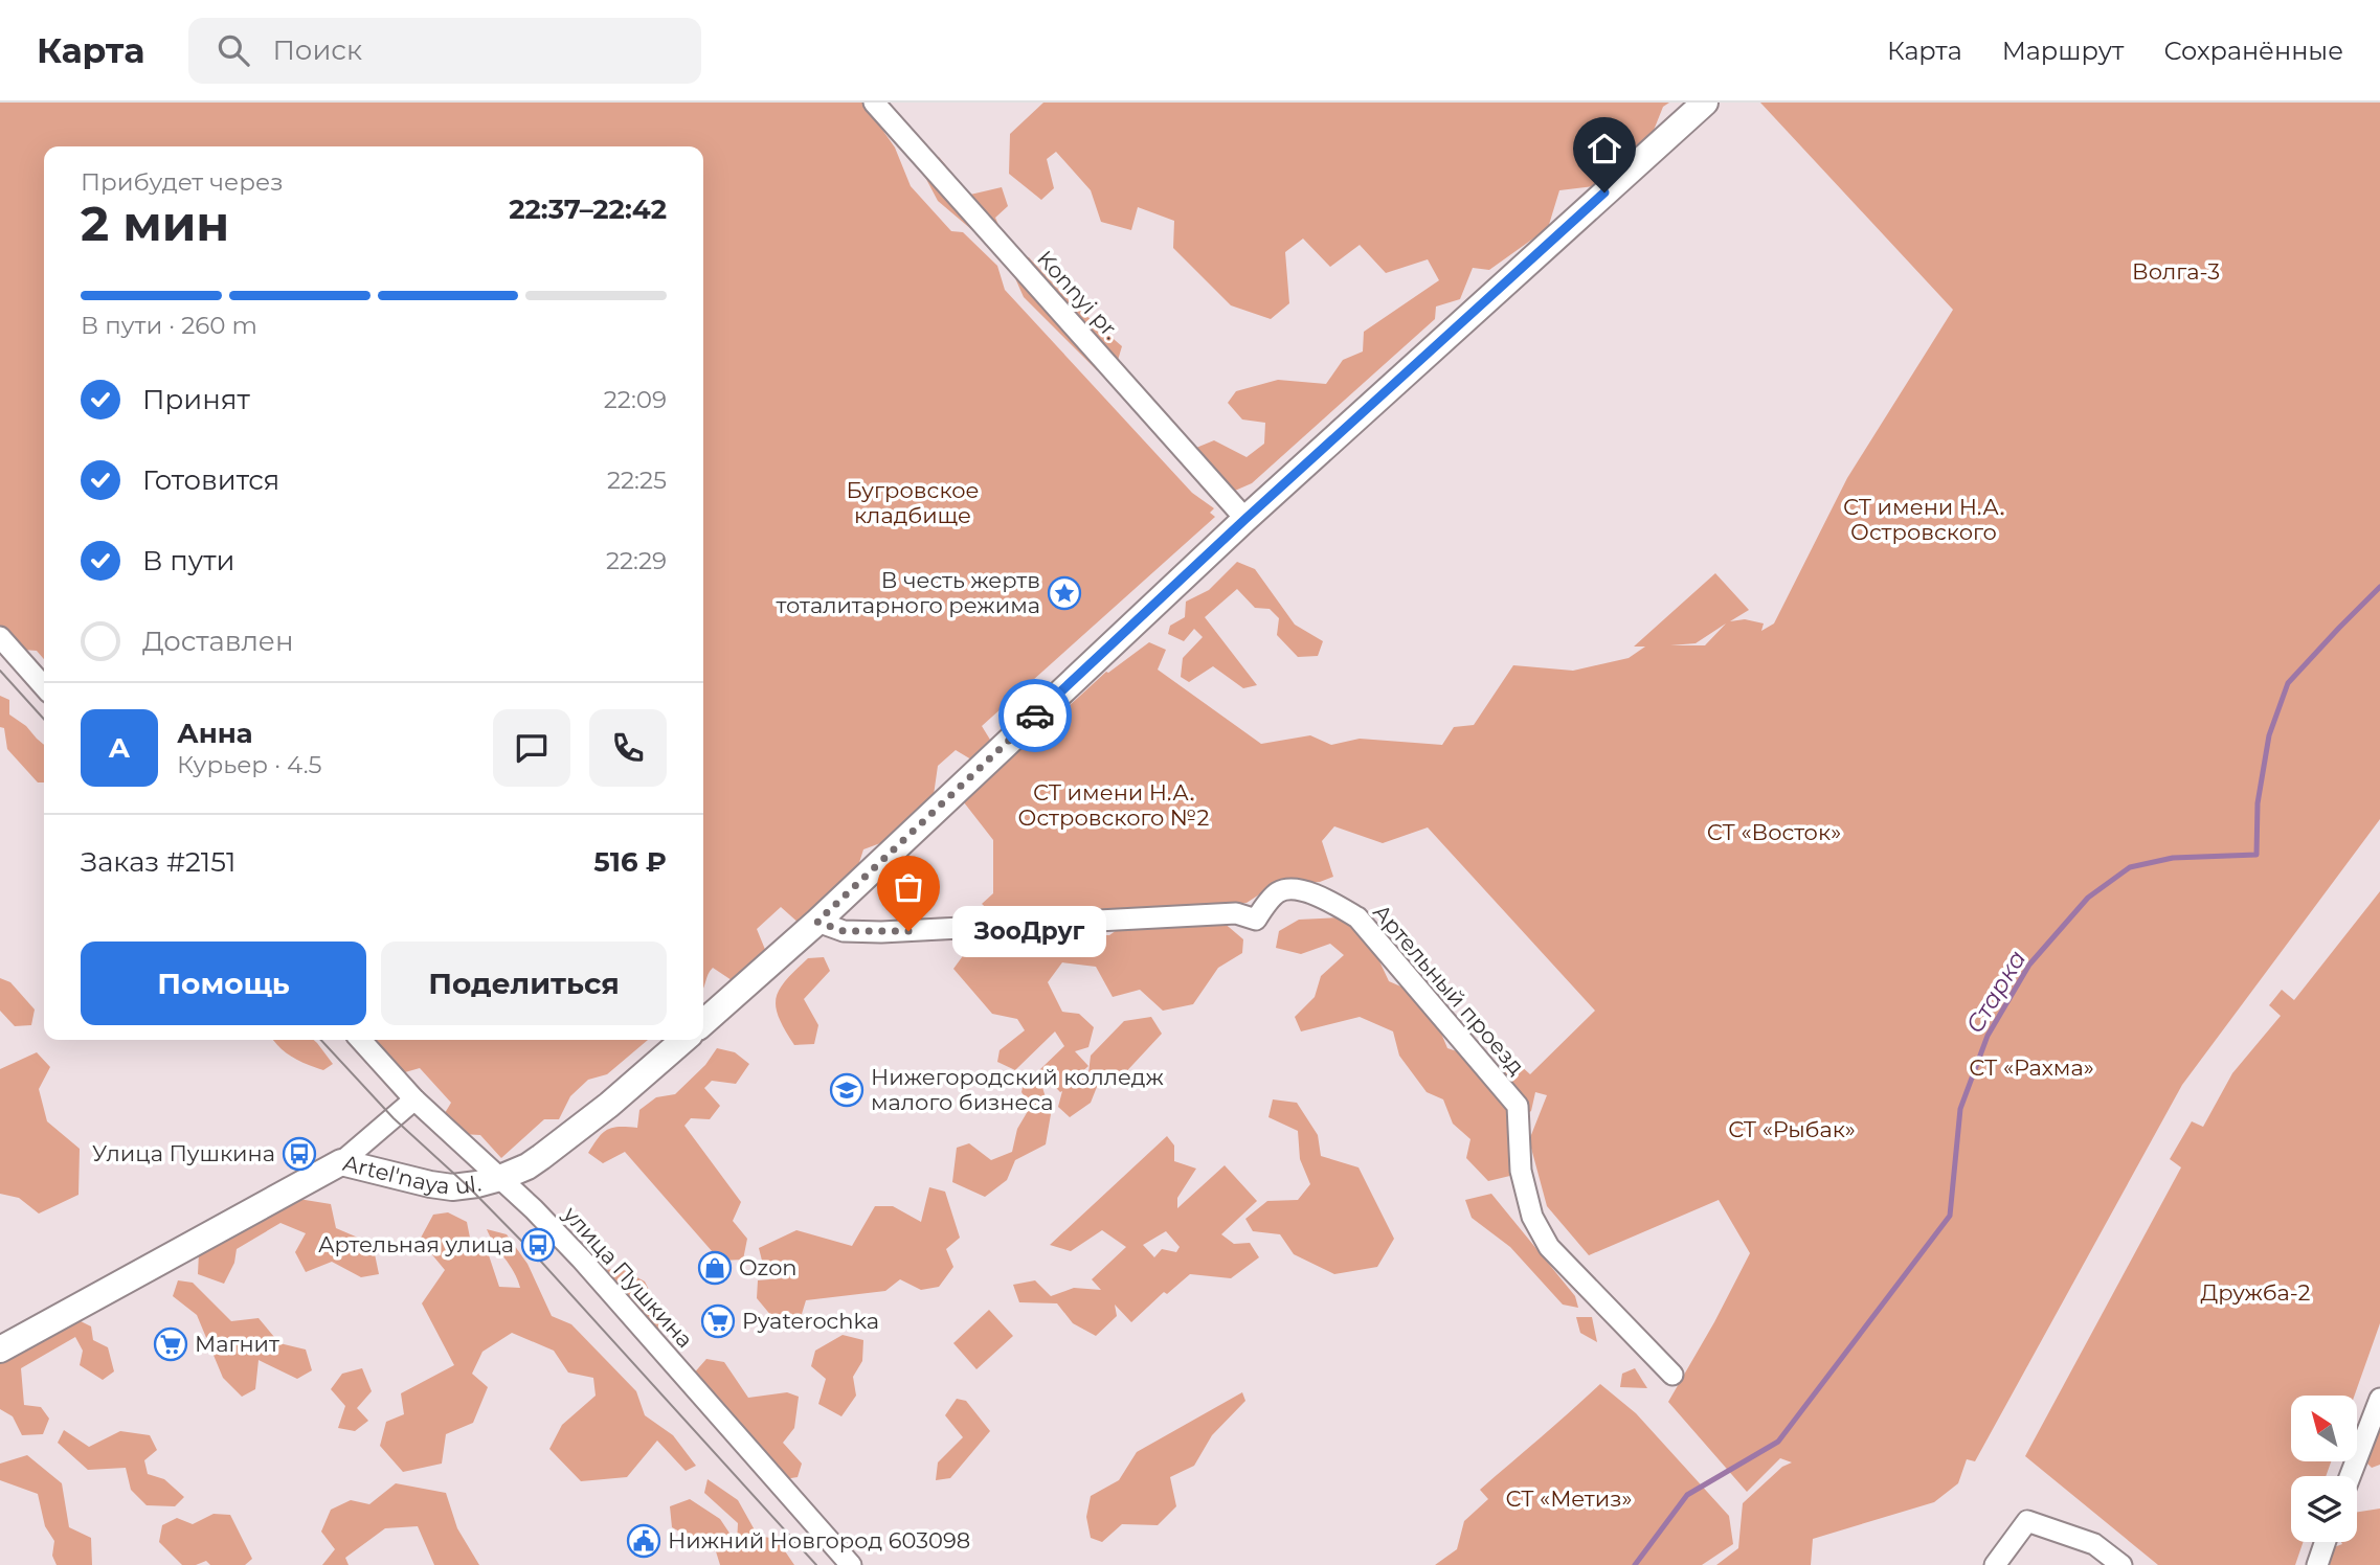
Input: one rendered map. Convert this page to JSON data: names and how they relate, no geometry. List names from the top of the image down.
{
  "streets": {
    "street": [
      "Konnyi pr.",
      "Артельный проезд",
      "Artel'naya ul.",
      "улица Пушкина"
    ]
  },
  "crossings": [
    ["Artel'naya ul.", "улица Пушкина"]
  ],
  "water": ["Старка"],
  "parks": [
    "Волга-3",
    "Бугровское кладбище",
    "СТ имени Н.А. Островского",
    "СТ имени Н.А. Островского №2",
    "СТ «Восток»",
    "СТ «Рахма»",
    "СТ «Рыбак»",
    "Дружба-2",
    "СТ «Метиз»"
  ],
  "places": {
    "place": ["В честь жертв тоталитарного режима"],
    "other": ["ЗооДруг"],
    "school or university": ["Нижегородский колледж малого бизнеса"],
    "bus stop": ["Улица Пушкина", "Артельная улица"],
    "shop": ["Ozon"],
    "supermarket": ["Pyaterochka", "Магнит"],
    "public building": ["Нижний Новгород 603098"]
  },
  "north": "top left",
  "page": {
    "header": "Карта",
    "search": "Поиск",
    "nav": ["Карта", "Маршрут", "Сохранённые"],
    "heading": ["2 мин", "Прибудет через", "22:37–22:42"],
    "panel": [
      "Анна",
      "Курьер · 4.5",
      "Заказ #2151",
      "516 ₽"
    ],
    "bar": "В пути · 260 m",
    "list": [
      ["Принят", "22:09"],
      ["Готовится", "22:25"],
      ["В пути", "22:29"],
      "Доставлен"
    ],
    "round": "А",
    "bubble": "ЗооДруг",
    "buttons": ["Помощь", "Поделиться"]
  }
}
